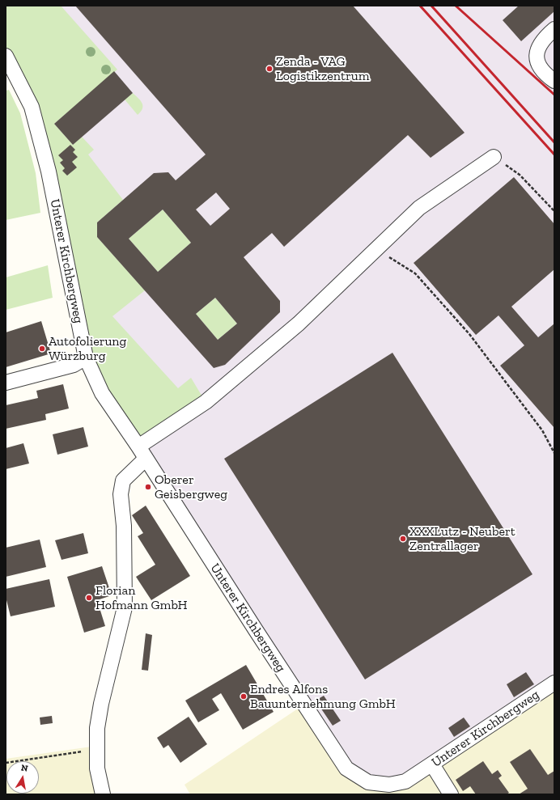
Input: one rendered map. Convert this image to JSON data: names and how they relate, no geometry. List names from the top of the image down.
{
  "streets": {
    "street": ["Unterer Kirchbergweg"]
  },
  "places": [
    "Zenda - VAG Logistikzentrum",
    "Autofolierung Würzburg",
    "Oberer Geisbergweg",
    "XXXLutz - Neubert Zentrallager",
    "Florian Hofmann GmbH",
    "Endres Alfons Bauunternehmung GmbH"
  ],
  "north": "top"
}
